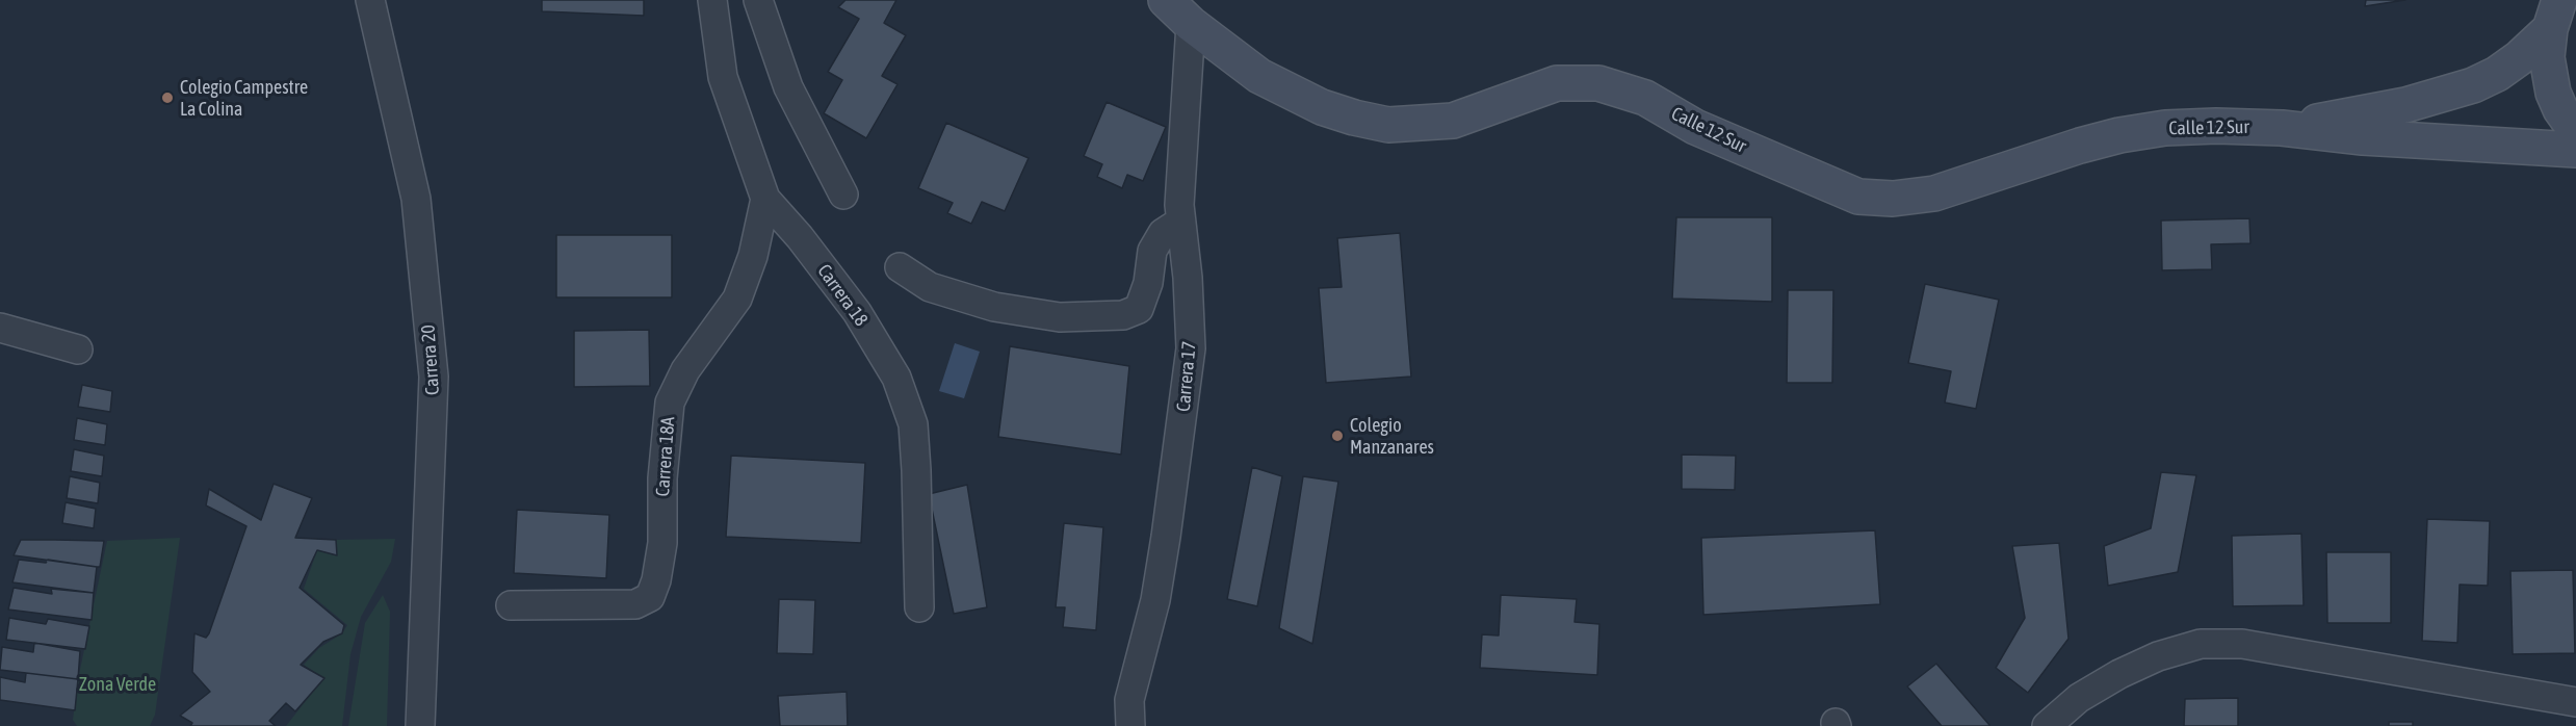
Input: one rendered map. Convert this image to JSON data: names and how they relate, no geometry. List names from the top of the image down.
{
  "streets": {
    "main road": ["Calle 12 Sur"],
    "street": [
      "Carrera 18",
      "Carrera 20",
      "Carrera 17",
      "Carrera 18A"
    ]
  },
  "crossings": [
    ["Calle 12 Sur", "Carrera 17"],
    ["Carrera 18", "Carrera 18A"]
  ],
  "parks": ["Zona Verde"],
  "places": ["Colegio Campestre La Colina", "Colegio Manzanares"]
}
